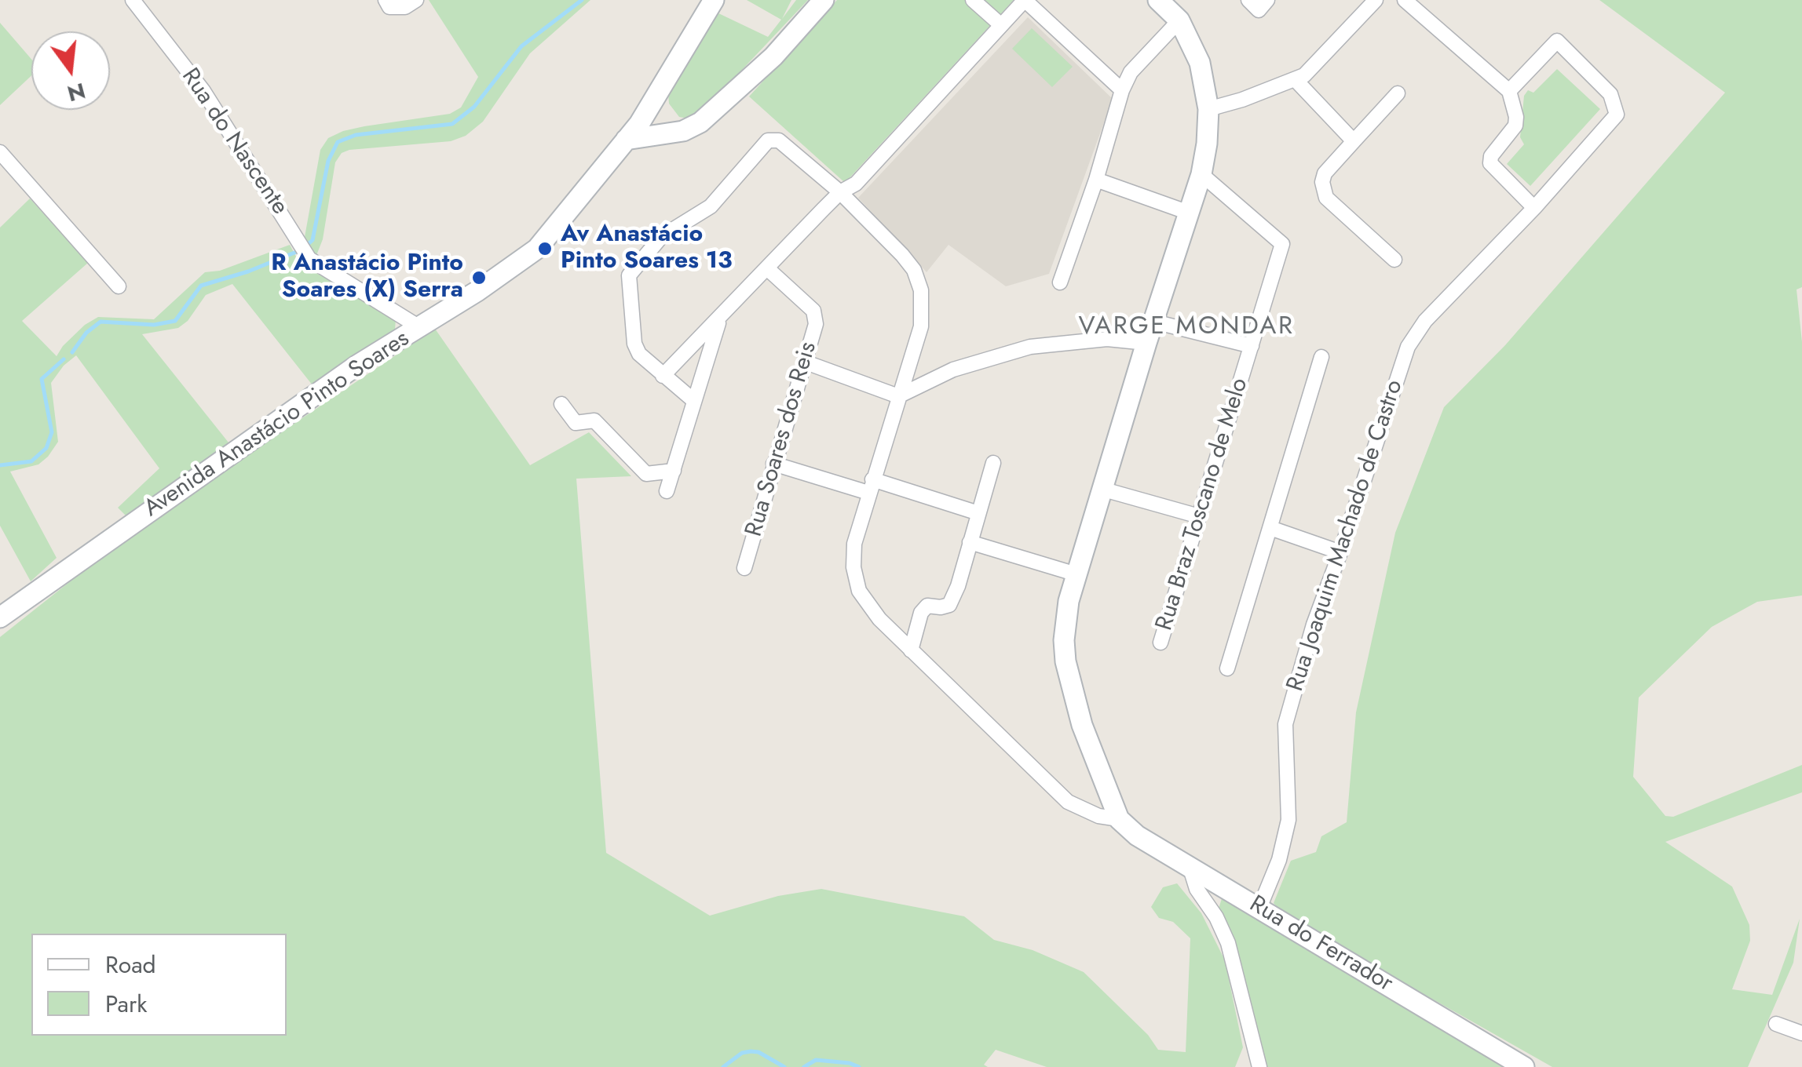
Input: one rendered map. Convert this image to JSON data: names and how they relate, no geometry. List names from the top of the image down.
{
  "streets": {
    "street": [
      "Rua do Nascente",
      "Avenida Anastácio Pinto Soares",
      "Rua Soares dos Reis",
      "Rua Braz Toscano de Melo",
      "Rua Joaquim Machado de Castro",
      "Rua do Ferrador"
    ]
  },
  "crossings": [
    ["Rua do Nascente", "Avenida Anastácio Pinto Soares"],
    ["Rua Joaquim Machado de Castro", "Rua do Ferrador"]
  ],
  "districts": ["VARGE MONDAR"],
  "places": ["Av Anastácio Pinto Soares 13", "R Anastácio Pinto Soares (X) Serra"],
  "legend": ["Road", "Park"],
  "north": "bottom"
}
